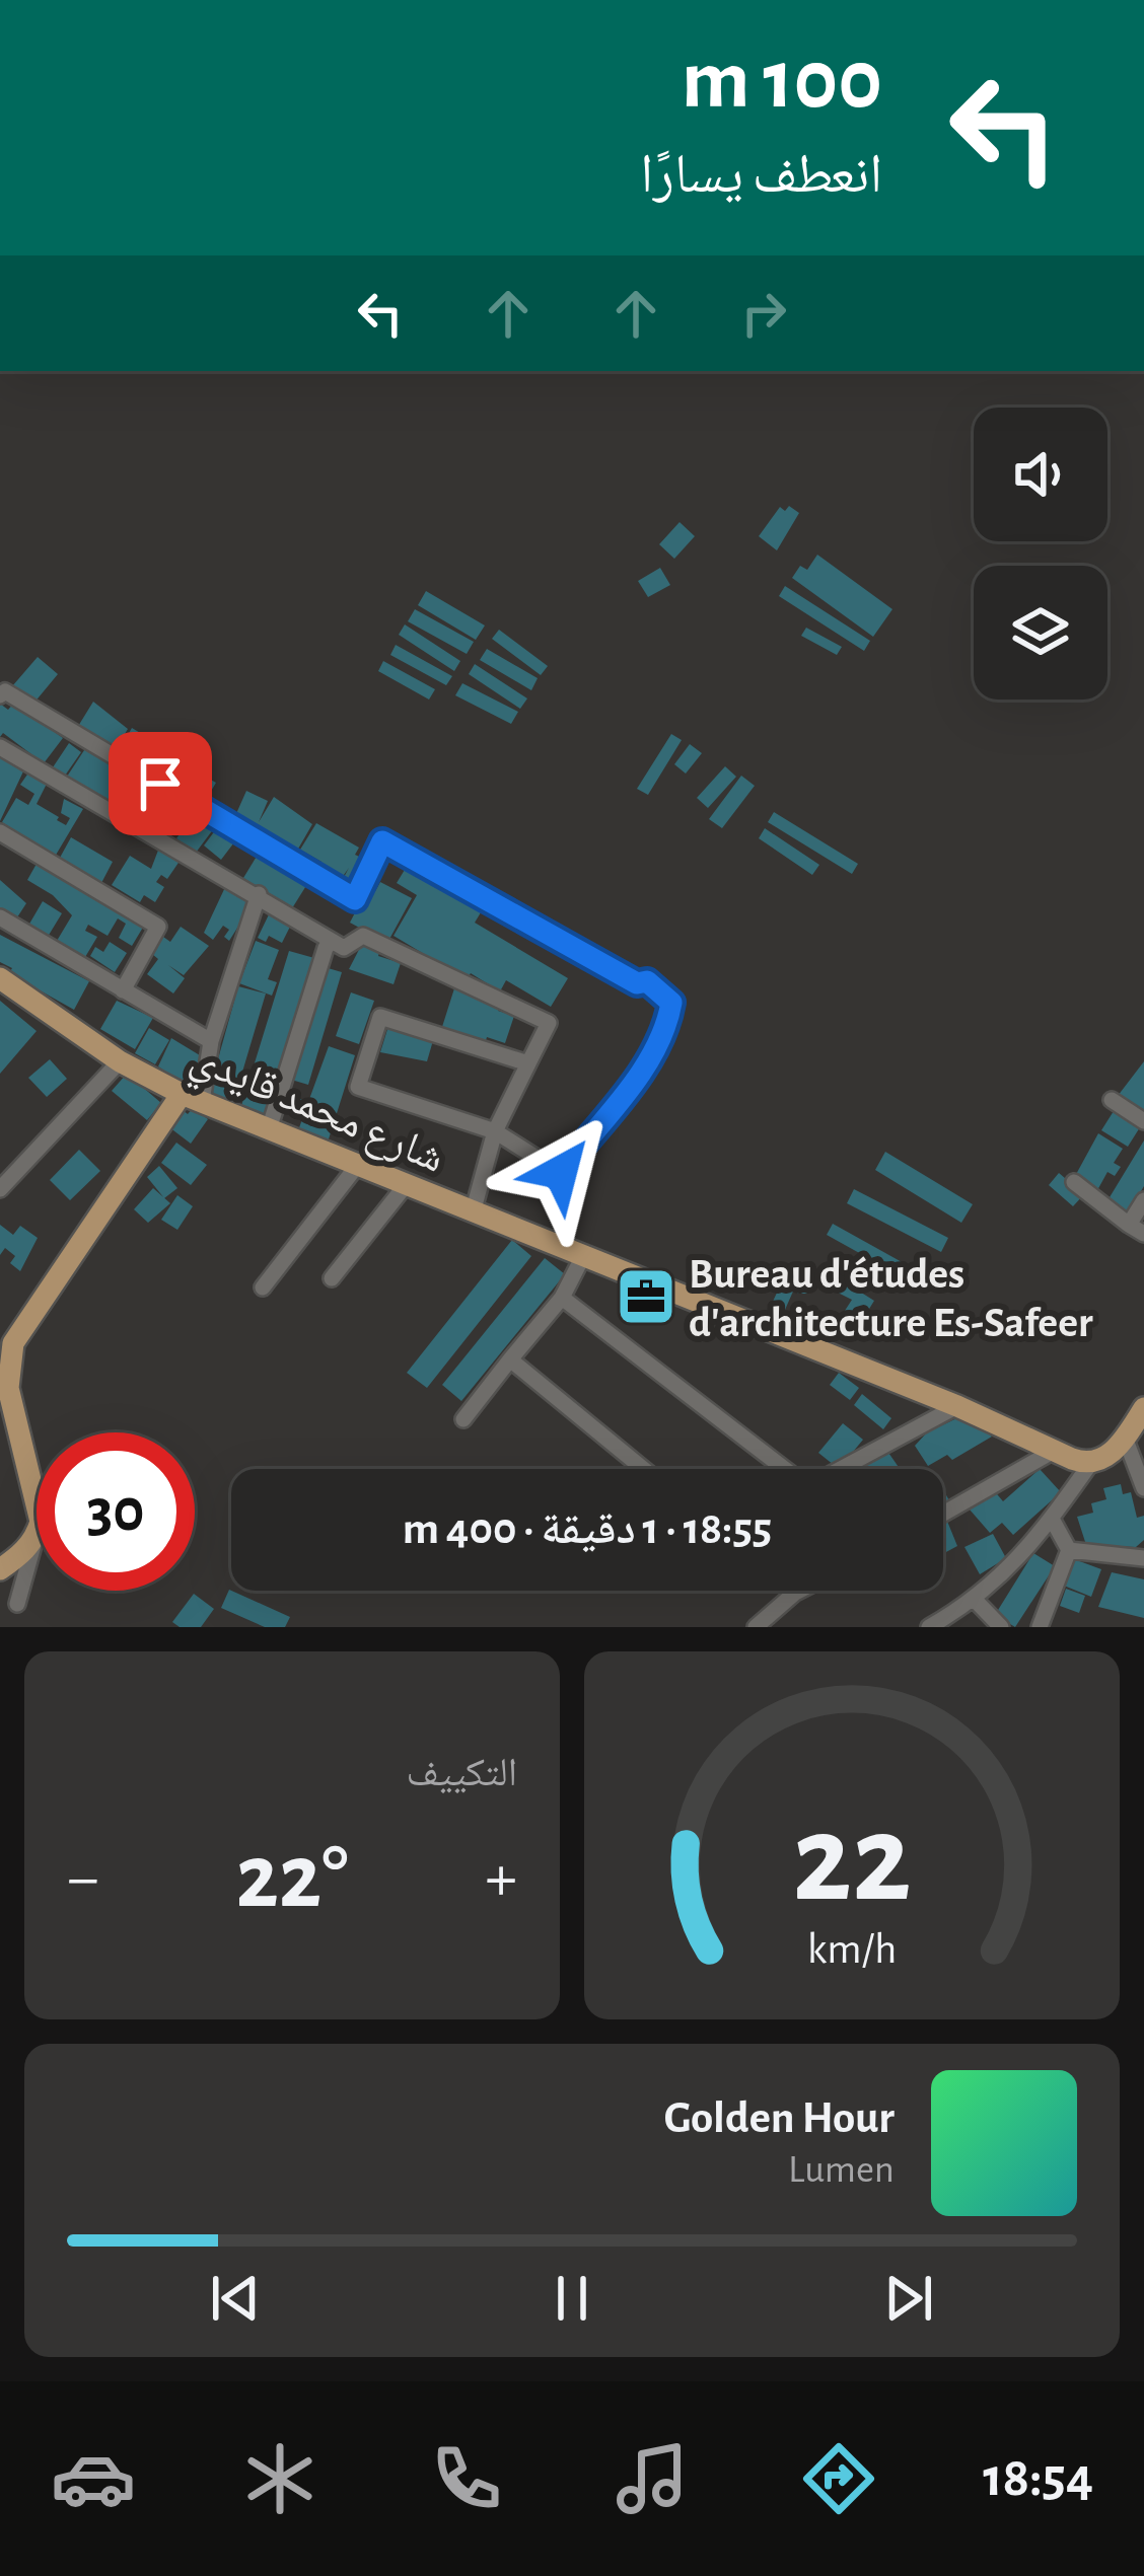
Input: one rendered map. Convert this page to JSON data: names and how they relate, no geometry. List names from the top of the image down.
{
  "streets": {
    "main road": ["شارع محمد قايدي"]
  },
  "places": {
    "office": ["Bureau d'études d'architecture Es-Safeer"]
  },
  "page": {
    "turn": ["100 m", "انعطف يسارًا"],
    "limit": "30",
    "trip": "18:55 · 1 دقيقة · 400 m",
    "tile": "التكييف",
    "heat": ["−", "22°", "+"],
    "song": ["Golden Hour", "Lumen"],
    "tabs": "18:54",
    "gauge": ["22", "km/h"]
  }
}
